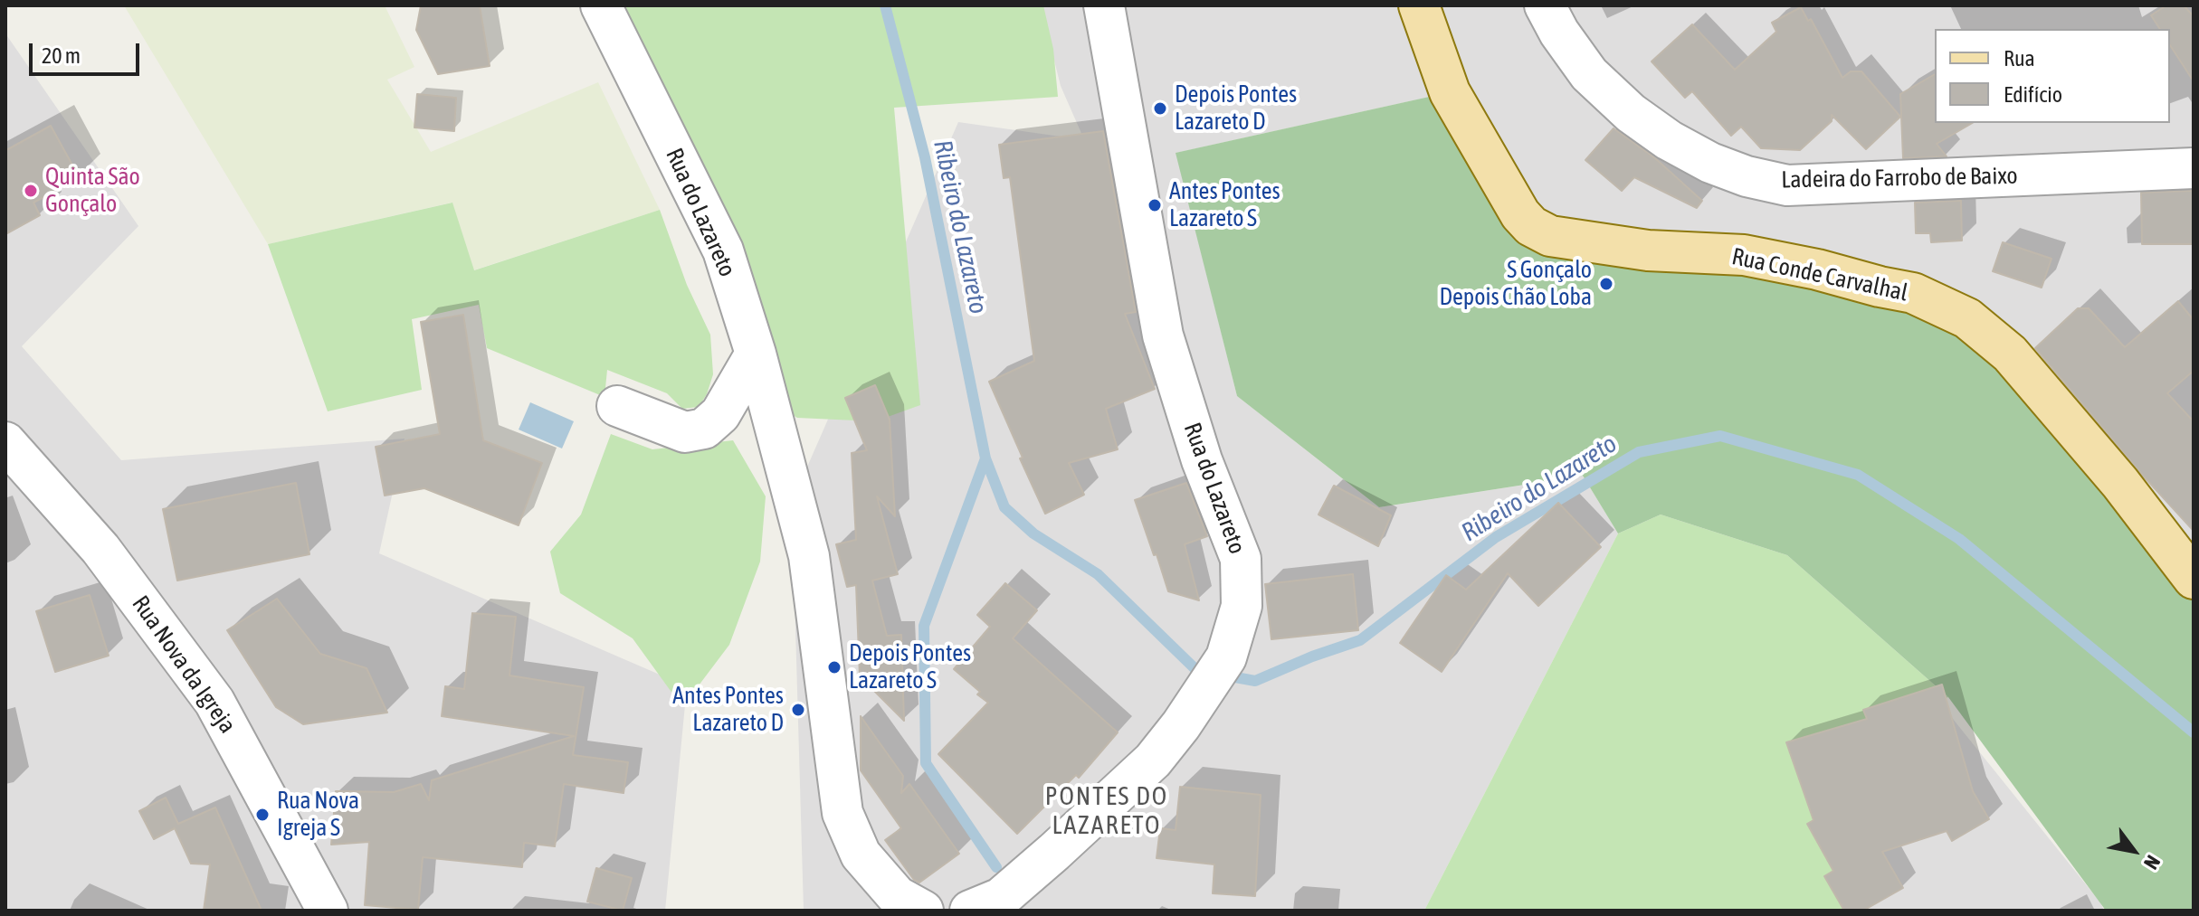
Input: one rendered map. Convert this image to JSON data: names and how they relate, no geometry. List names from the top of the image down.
{
  "streets": {
    "main road": ["Rua Conde Carvalhal"],
    "street": ["Ladeira do Farrobo de Baixo", "Rua do Lazareto", "Rua Nova da Igreja"]
  },
  "districts": ["PONTES DO LAZARETO"],
  "water": ["Ribeiro do Lazareto"],
  "places": [
    "Depois Pontes Lazareto D",
    "Quinta São Gonçalo",
    "Antes Pontes Lazareto S",
    "S Gonçalo Depois Chão Loba",
    "Depois Pontes Lazareto S",
    "Antes Pontes Lazareto D",
    "Rua Nova Igreja S"
  ],
  "legend": ["Rua", "Edifício"],
  "scale_bar": "20 m",
  "north": "bottom right"
}
